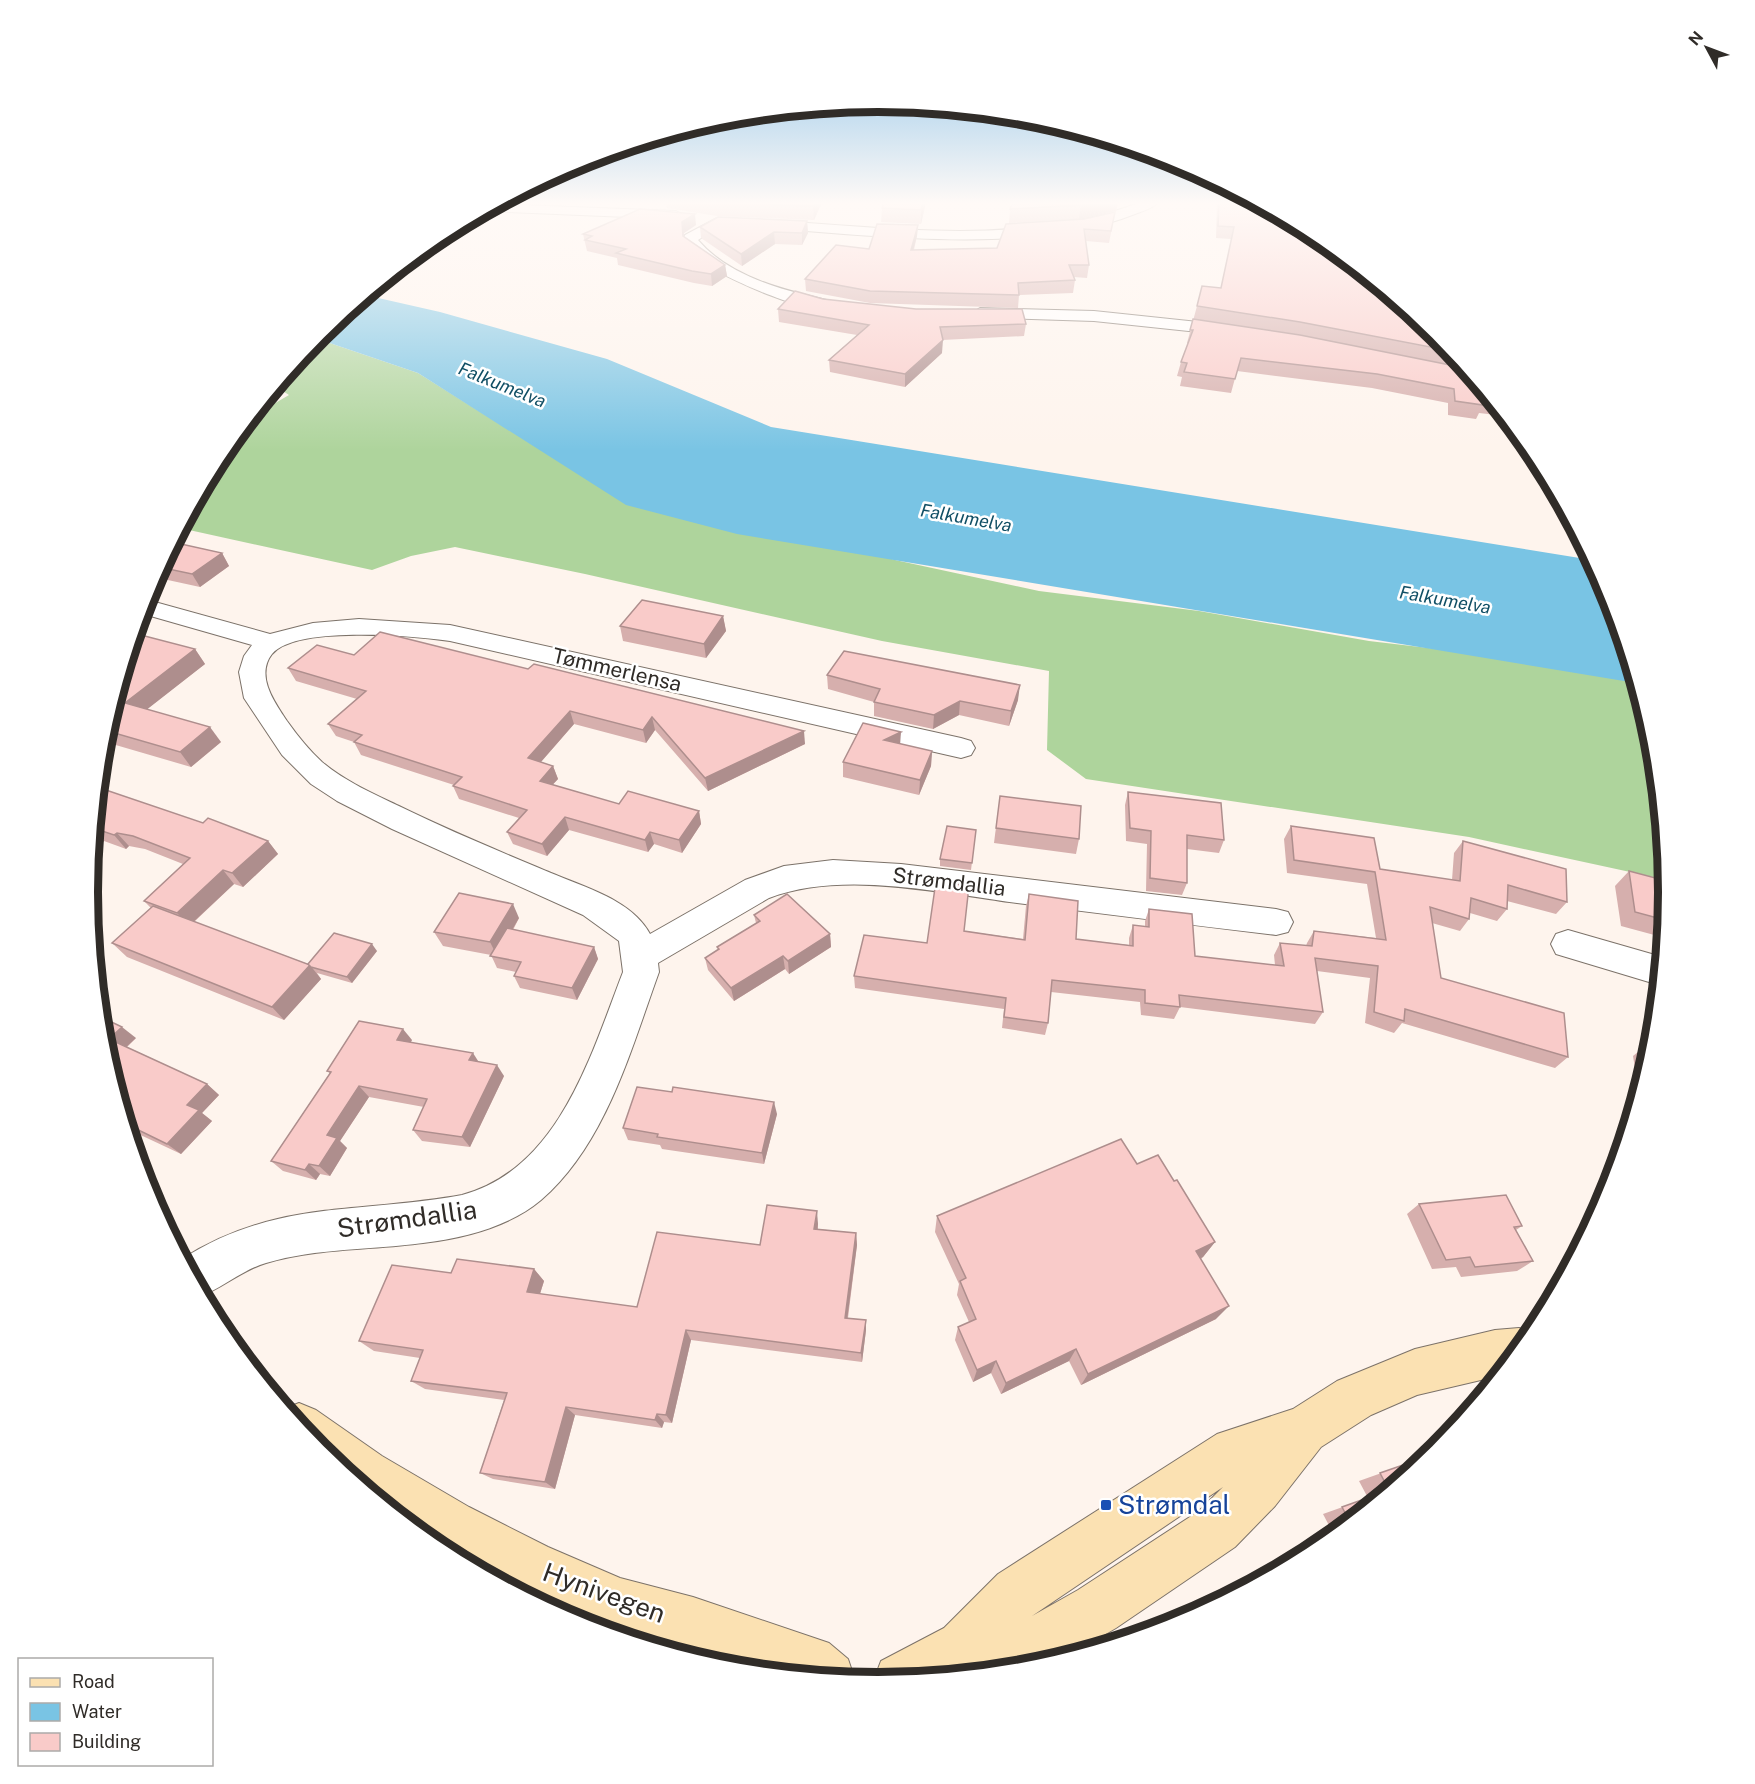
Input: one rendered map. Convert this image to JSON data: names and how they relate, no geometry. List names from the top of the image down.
{
  "streets": {
    "main road": ["Hynivegen"],
    "street": ["Tømmerlensa", "Strømdallia"]
  },
  "water": ["Falkumelva"],
  "places": {
    "transit": ["Strømdal"]
  },
  "legend": ["Road", "Water", "Building"],
  "north": "top left"
}
